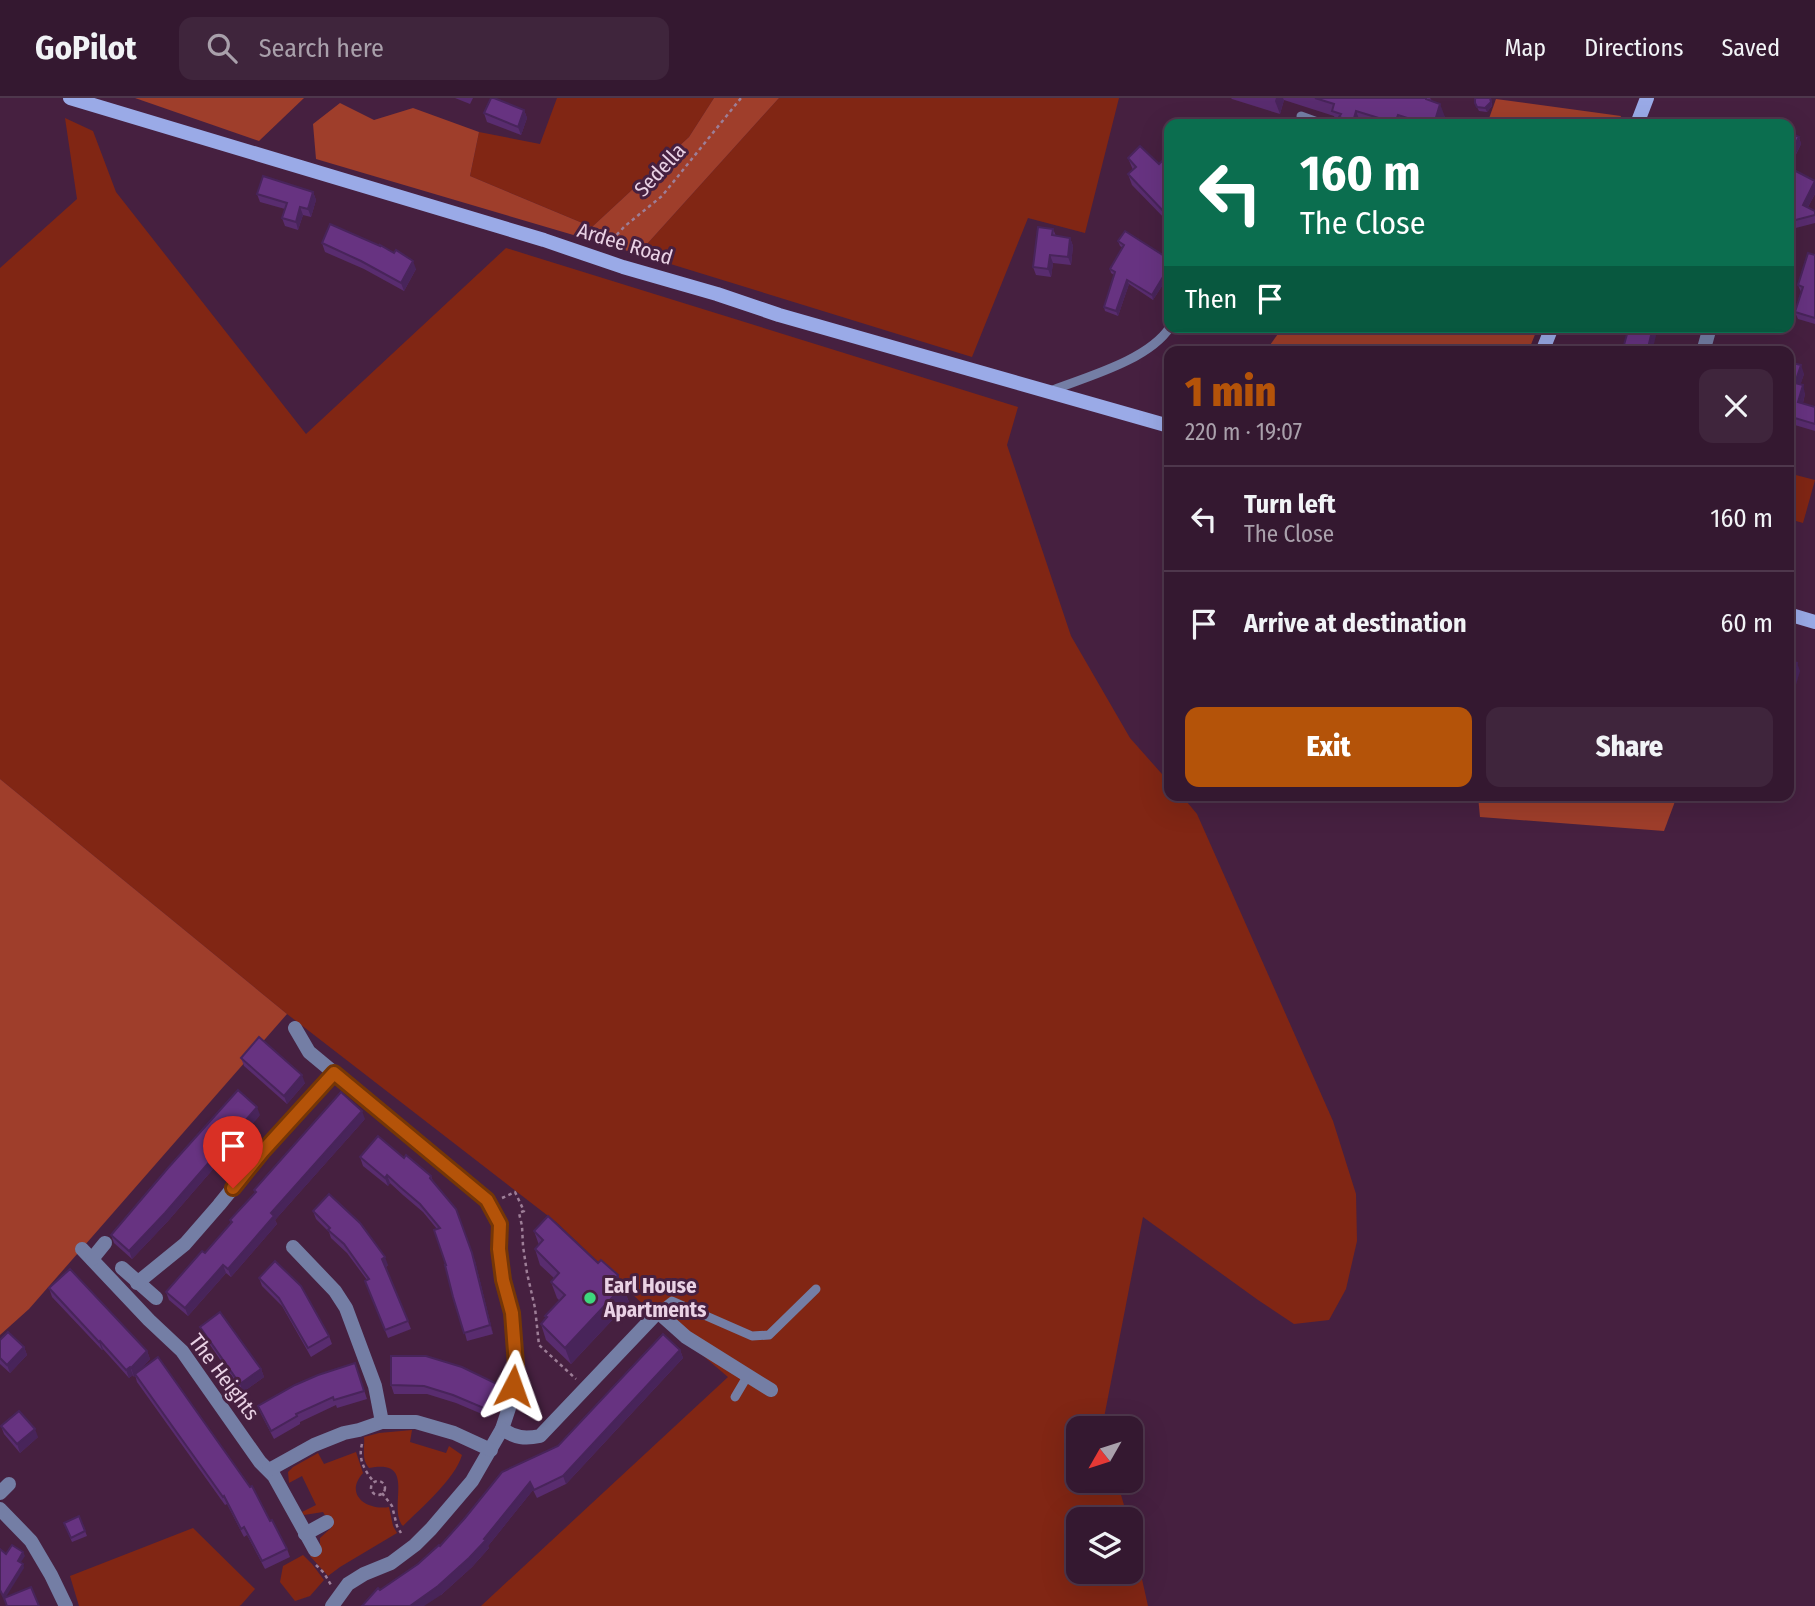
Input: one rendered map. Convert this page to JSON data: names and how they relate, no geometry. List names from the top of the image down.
{
  "streets": {
    "main road": ["Ardee Road"],
    "street": ["The Heights"],
    "path": ["Sedella"]
  },
  "crossings": [
    ["Sedella", "Ardee Road"]
  ],
  "places": ["Earl House Apartments"],
  "north": "bottom left",
  "page": {
    "header": "GoPilot",
    "search": "Search here",
    "nav": ["Map", "Directions", "Saved"],
    "turn": ["160 m", "The Close"],
    "then": "Then",
    "heading": ["1 min", "220 m · 19:07"],
    "list": [
      {
        "name": "Turn left",
        "note": "The Close",
        "value": "160 m"
      },
      {
        "name": "Arrive at destination",
        "value": "60 m"
      }
    ],
    "buttons": ["Exit", "Share"]
  }
}
